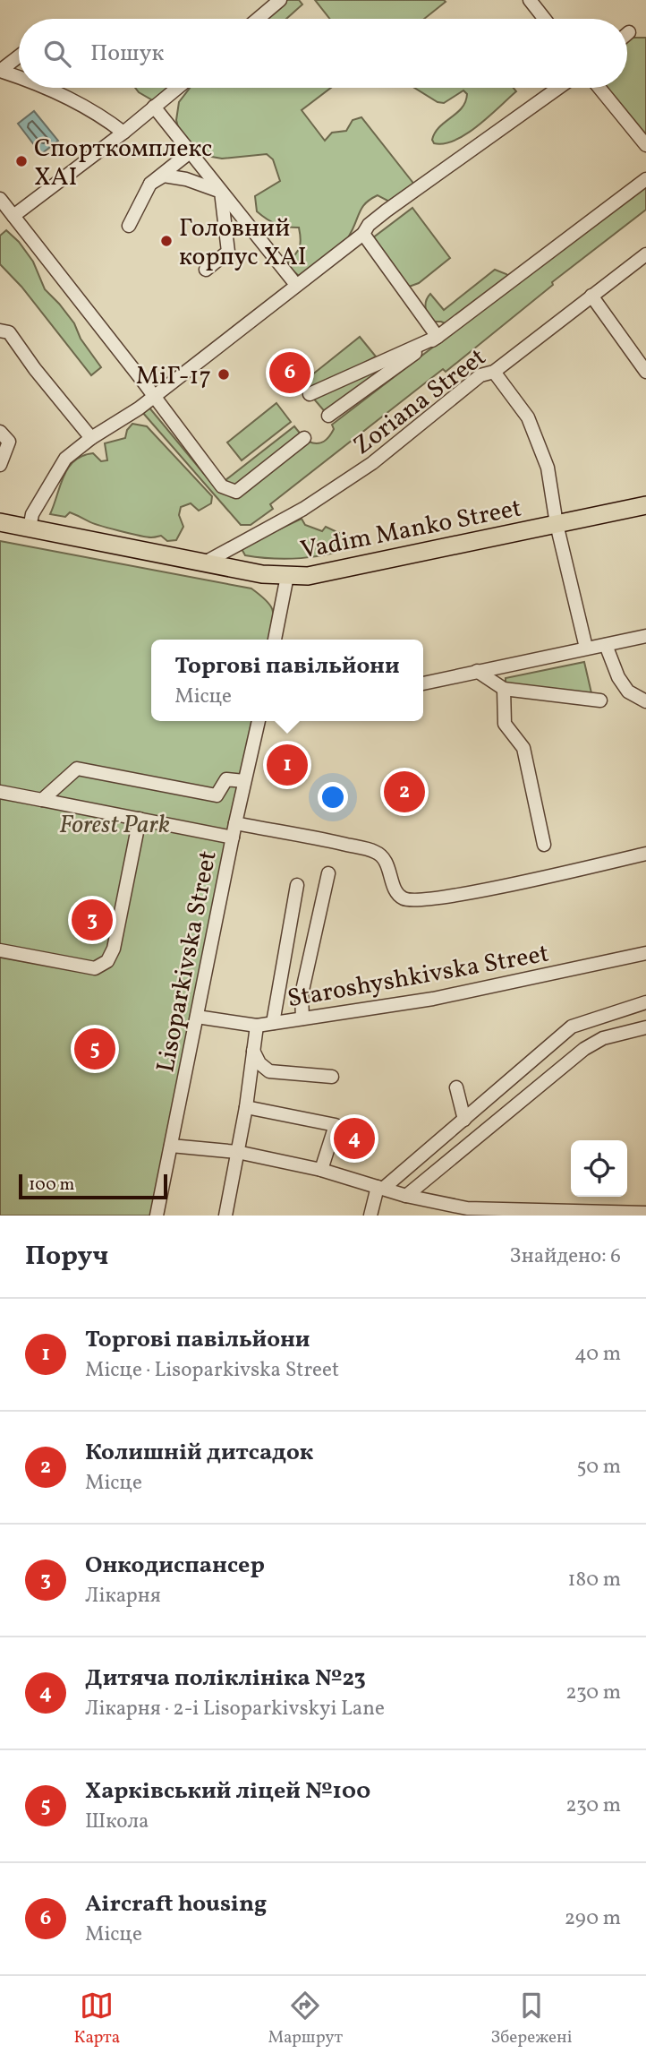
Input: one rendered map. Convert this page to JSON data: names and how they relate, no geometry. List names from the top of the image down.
{
  "streets": {
    "main road": ["Vadim Manko Street"],
    "street": ["Zoriana Street", "Lisoparkivska Street", "Staroshyshkivska Street"]
  },
  "crossings": [
    ["Zoriana Street", "Vadim Manko Street"],
    ["Lisoparkivska Street", "Staroshyshkivska Street"]
  ],
  "parks": ["Forest Park"],
  "places": ["Спорткомплекс ХАІ", "Головний корпус ХАІ", "МіГ-17"],
  "scale_bar": "100 m",
  "page": {
    "search": "Пошук",
    "pins": [
      "6",
      "1",
      "2",
      "3",
      "5",
      "4"
    ],
    "popup": ["Торгові павільйони", "Місце"],
    "scale": "100 m",
    "heading": ["Поруч", "Знайдено: 6"],
    "list": [
      {
        "mark": "1",
        "name": "Торгові павільйони",
        "note": "Місце · Lisoparkivska Street",
        "value": "40 m"
      },
      {
        "mark": "2",
        "name": "Колишній дитсадок",
        "note": "Місце",
        "value": "50 m"
      },
      {
        "mark": "3",
        "name": "Онкодиспансер",
        "note": "Лікарня",
        "value": "180 m"
      },
      {
        "mark": "4",
        "name": "Дитяча поліклініка №23",
        "note": "Лікарня · 2-i Lisoparkivskyi Lane",
        "value": "230 m"
      },
      {
        "mark": "5",
        "name": "Харківський ліцей №100",
        "note": "Школа",
        "value": "230 m"
      },
      {
        "mark": "6",
        "name": "Aircraft housing",
        "note": "Місце",
        "value": "290 m"
      }
    ],
    "nav": ["Карта", "Маршрут", "Збережені"]
  }
}
